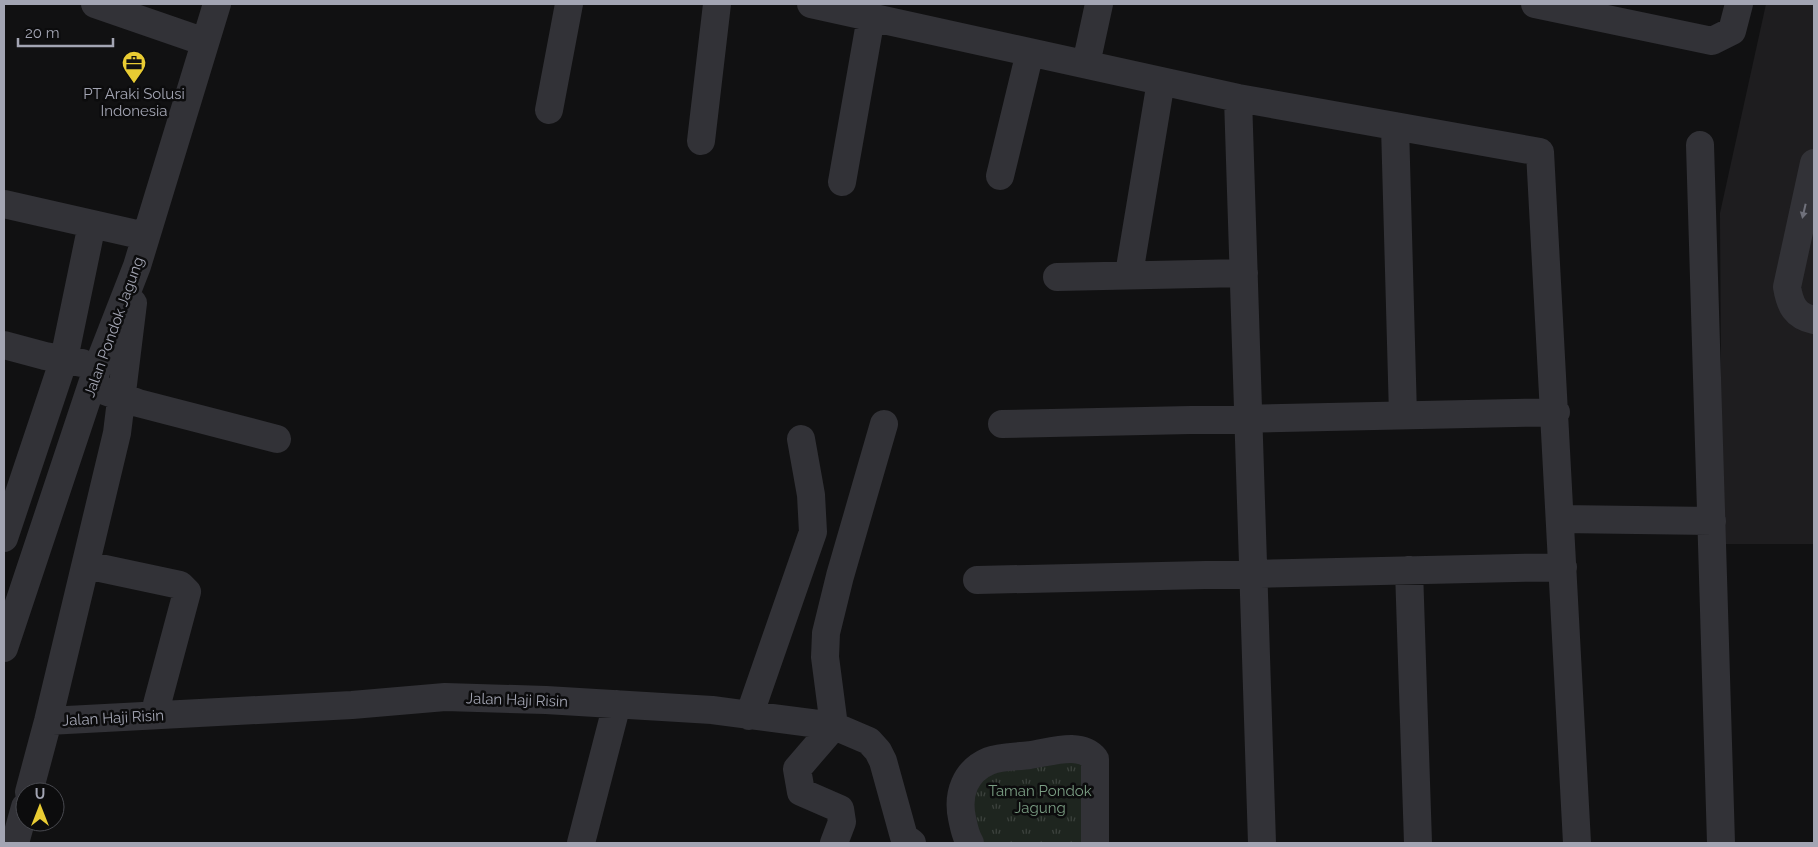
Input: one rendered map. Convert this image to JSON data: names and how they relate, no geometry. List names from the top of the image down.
{
  "streets": {
    "street": ["Jalan Pondok Jagung", "Jalan Haji Risin"]
  },
  "parks": ["Taman Pondok Jagung"],
  "places": {
    "office": ["PT Araki Solusi Indonesia"]
  },
  "scale_bar": "20 m",
  "north": "top"
}
